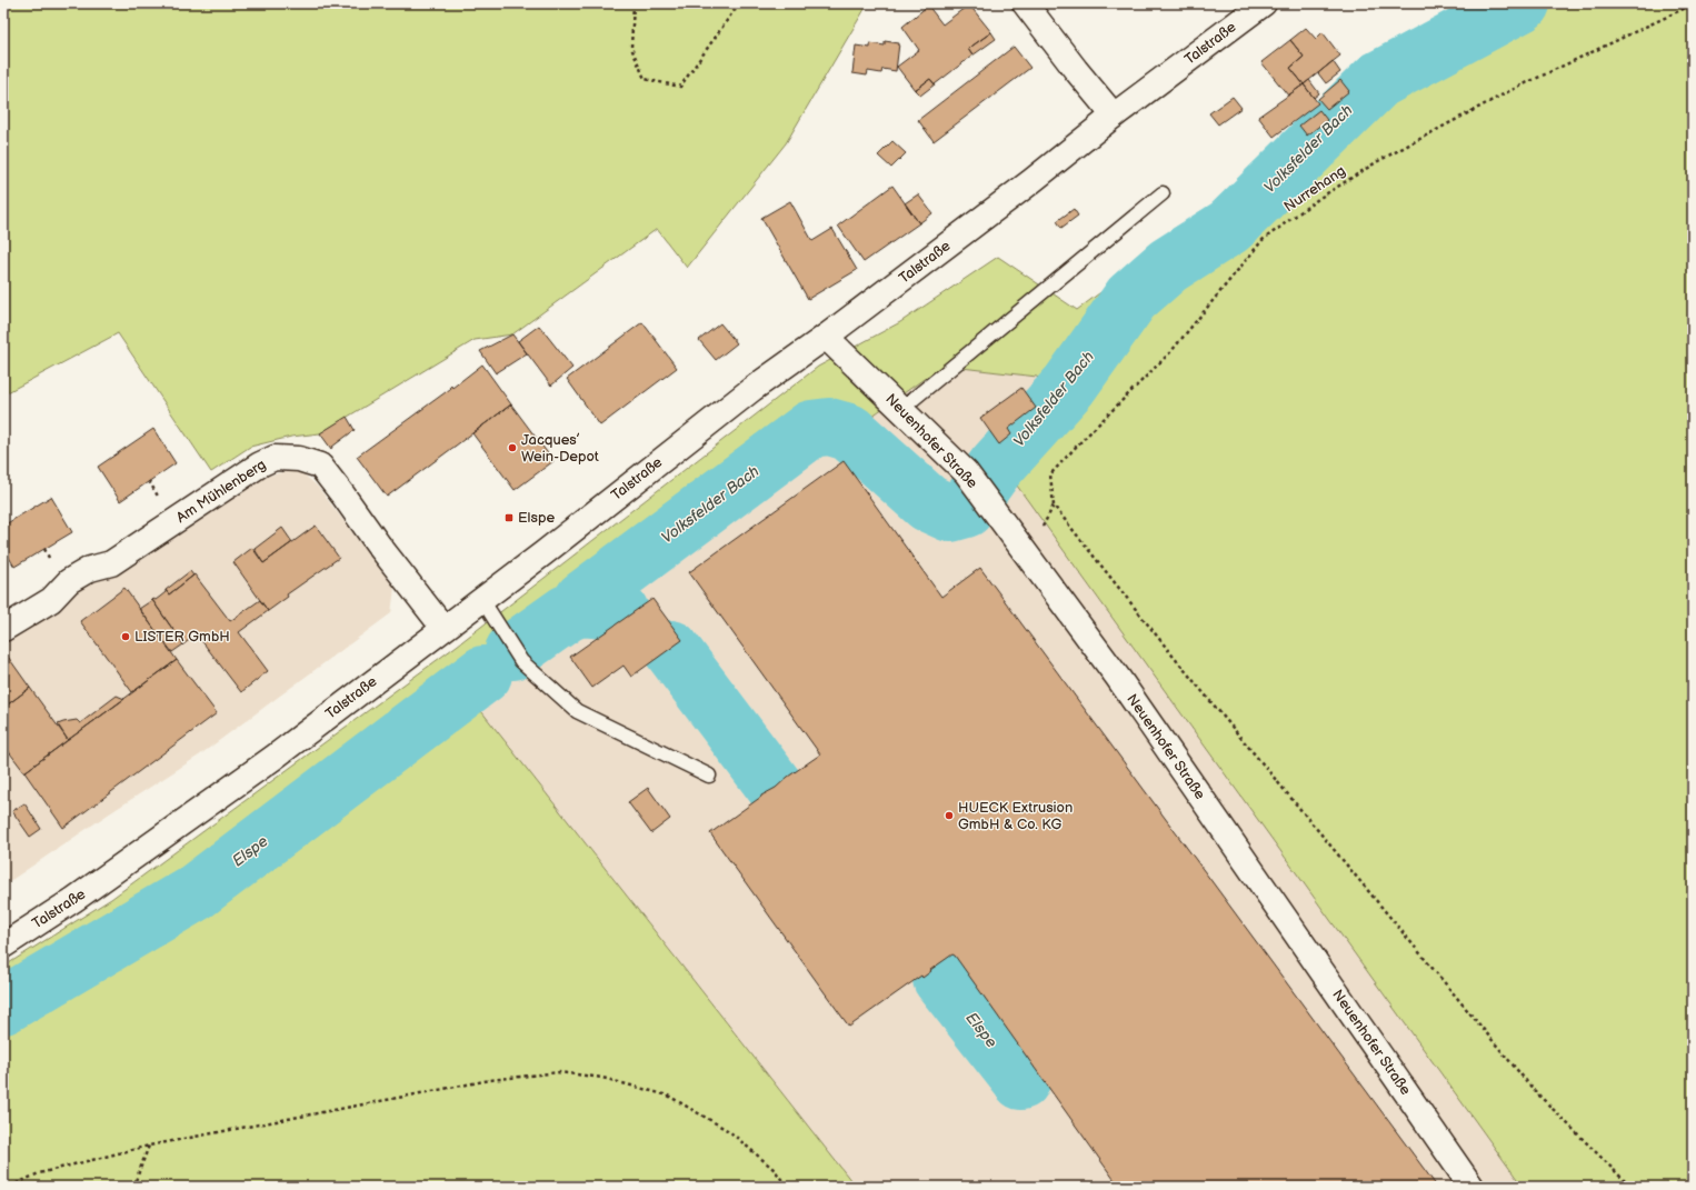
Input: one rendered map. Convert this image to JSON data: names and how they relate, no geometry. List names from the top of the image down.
{
  "streets": {
    "street": ["Talstraße", "Neuenhofer Straße", "Am Mühlenberg"],
    "path": ["Nurrehang"]
  },
  "crossings": [
    ["Talstraße", "Neuenhofer Straße"],
    ["Talstraße", "Am Mühlenberg"]
  ],
  "water": ["Volksfelder Bach", "Elspe"],
  "places": {
    "other": ["Jacques’ Wein-Depot", "LISTER GmbH", "HUECK Extrusion GmbH & Co. KG"],
    "transit": ["Elspe"]
  }
}
